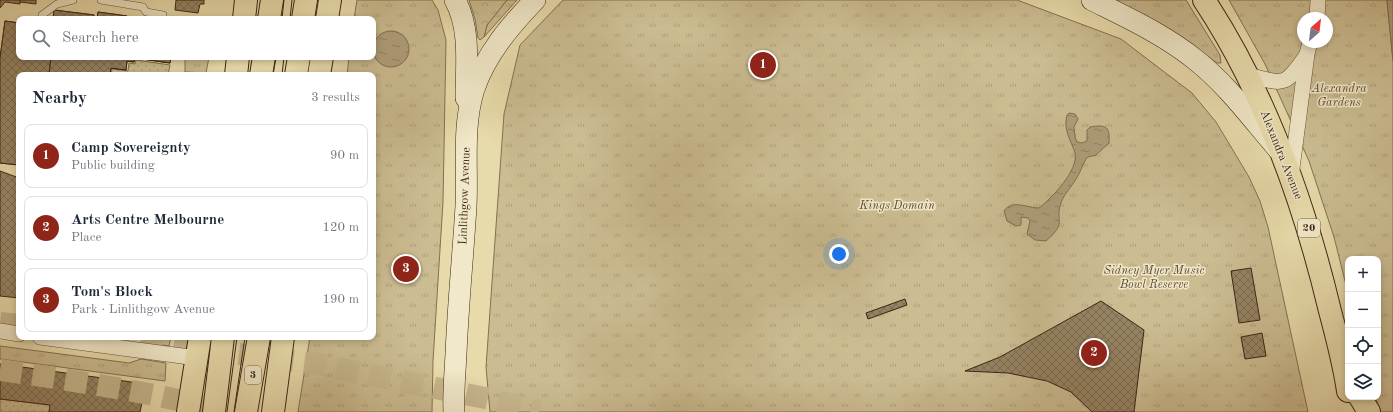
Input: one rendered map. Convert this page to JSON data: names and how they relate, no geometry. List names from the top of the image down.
{
  "streets": {
    "main road": ["Alexandra Avenue", "20", "3"],
    "street": ["Linlithgow Avenue"]
  },
  "parks": ["Alexandra Gardens", "Kings Domain", "Sidney Myer Music Bowl Reserve"],
  "north": "top right",
  "page": {
    "search": "Search here",
    "pins": ["1", "3", "2"],
    "heading": ["Nearby", "3 results"],
    "list": [
      {
        "mark": "1",
        "name": "Camp Sovereignty",
        "note": "Public building",
        "value": "90 m"
      },
      {
        "mark": "2",
        "name": "Arts Centre Melbourne",
        "note": "Place",
        "value": "120 m"
      },
      {
        "mark": "3",
        "name": "Tom's Block",
        "note": "Park · Linlithgow Avenue",
        "value": "190 m"
      }
    ],
    "map_buttons": ["+", "−"]
  }
}
